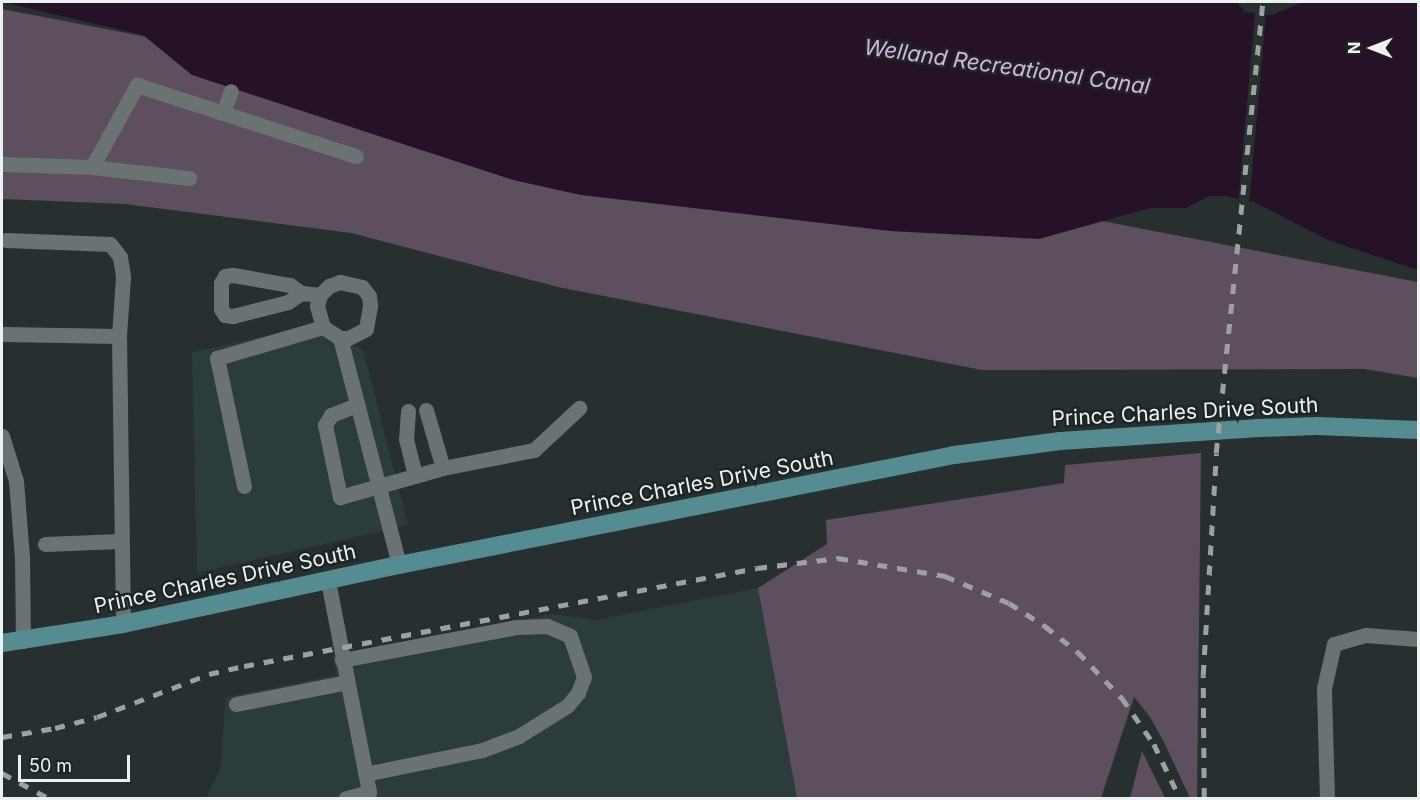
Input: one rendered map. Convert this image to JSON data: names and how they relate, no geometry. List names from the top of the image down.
{
  "streets": {
    "main road": ["Prince Charles Drive South"]
  },
  "water": ["Welland Recreational Canal"],
  "scale_bar": "50 m",
  "north": "left"
}
